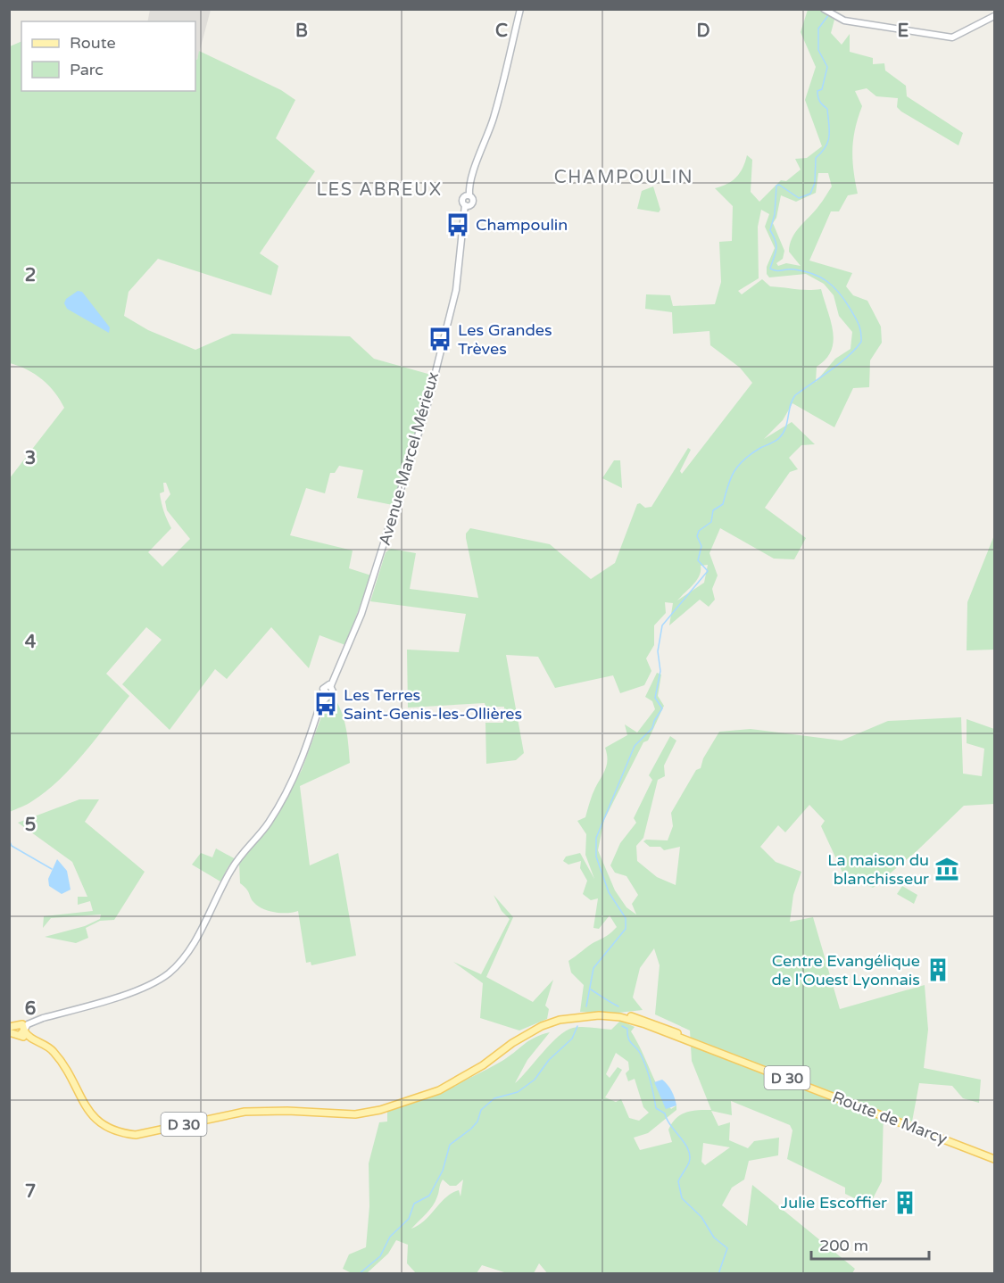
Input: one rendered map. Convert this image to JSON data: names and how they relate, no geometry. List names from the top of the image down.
{
  "streets": {
    "main road": ["Avenue Marcel Mérieux", "D 30", "Route de Marcy"]
  },
  "crossings": [
    ["Avenue Marcel Mérieux", "Route de Marcy"]
  ],
  "districts": ["CHAMPOULIN", "LES ABREUX"],
  "places": {
    "bus stop": ["Champoulin", "Les Grandes Trèves", "Les Terres Saint-Genis-les-Ollières"],
    "museum": ["La maison du blanchisseur"],
    "building": ["Centre Evangélique de l'Ouest Lyonnais", "Julie Escoffier"]
  },
  "legend": ["Route", "Parc"],
  "scale_bar": "200 m",
  "grid": {
    "columns": [
      "B",
      "C",
      "D",
      "E"
    ],
    "rows": [
      "2",
      "3",
      "4",
      "5",
      "6",
      "7"
    ]
  }
}
